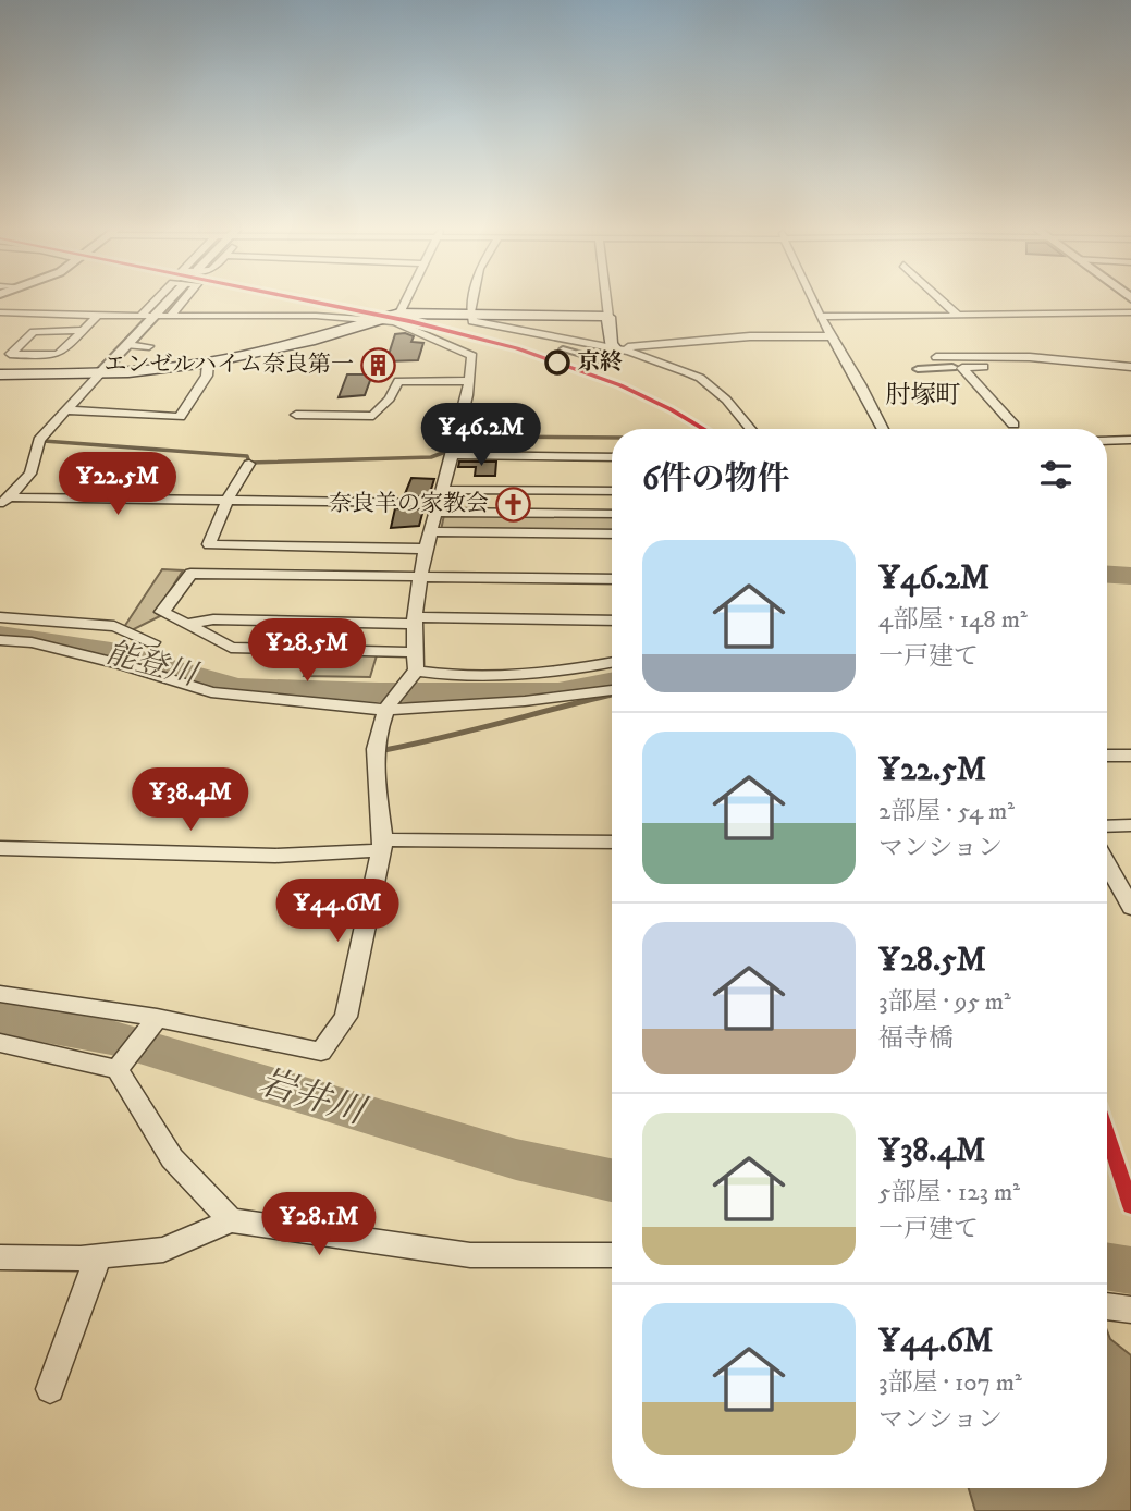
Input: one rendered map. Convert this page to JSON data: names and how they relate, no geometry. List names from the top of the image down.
{
  "districts": ["肘塚町"],
  "water": ["能登川", "岩井川"],
  "places": {
    "other": ["京終"],
    "building": ["エンゼルハイム奈良第一"],
    "church": ["奈良羊の家教会"]
  },
  "page": {
    "price": [
      "¥46.2M",
      "¥22.5M",
      "¥28.5M",
      "¥38.4M",
      "¥44.6M",
      "¥28.1M"
    ],
    "heading": "6件の物件",
    "list": [
      {
        "name": "¥46.2M",
        "note": "4部屋 · 148 m² · 一戸建て"
      },
      {
        "name": "¥22.5M",
        "note": "2部屋 · 54 m² · マンション"
      },
      {
        "name": "¥28.5M",
        "note": "3部屋 · 95 m² · 福寺橋"
      },
      {
        "name": "¥38.4M",
        "note": "5部屋 · 123 m² · 一戸建て"
      },
      {
        "name": "¥44.6M",
        "note": "3部屋 · 107 m² · マンション"
      }
    ]
  }
}
